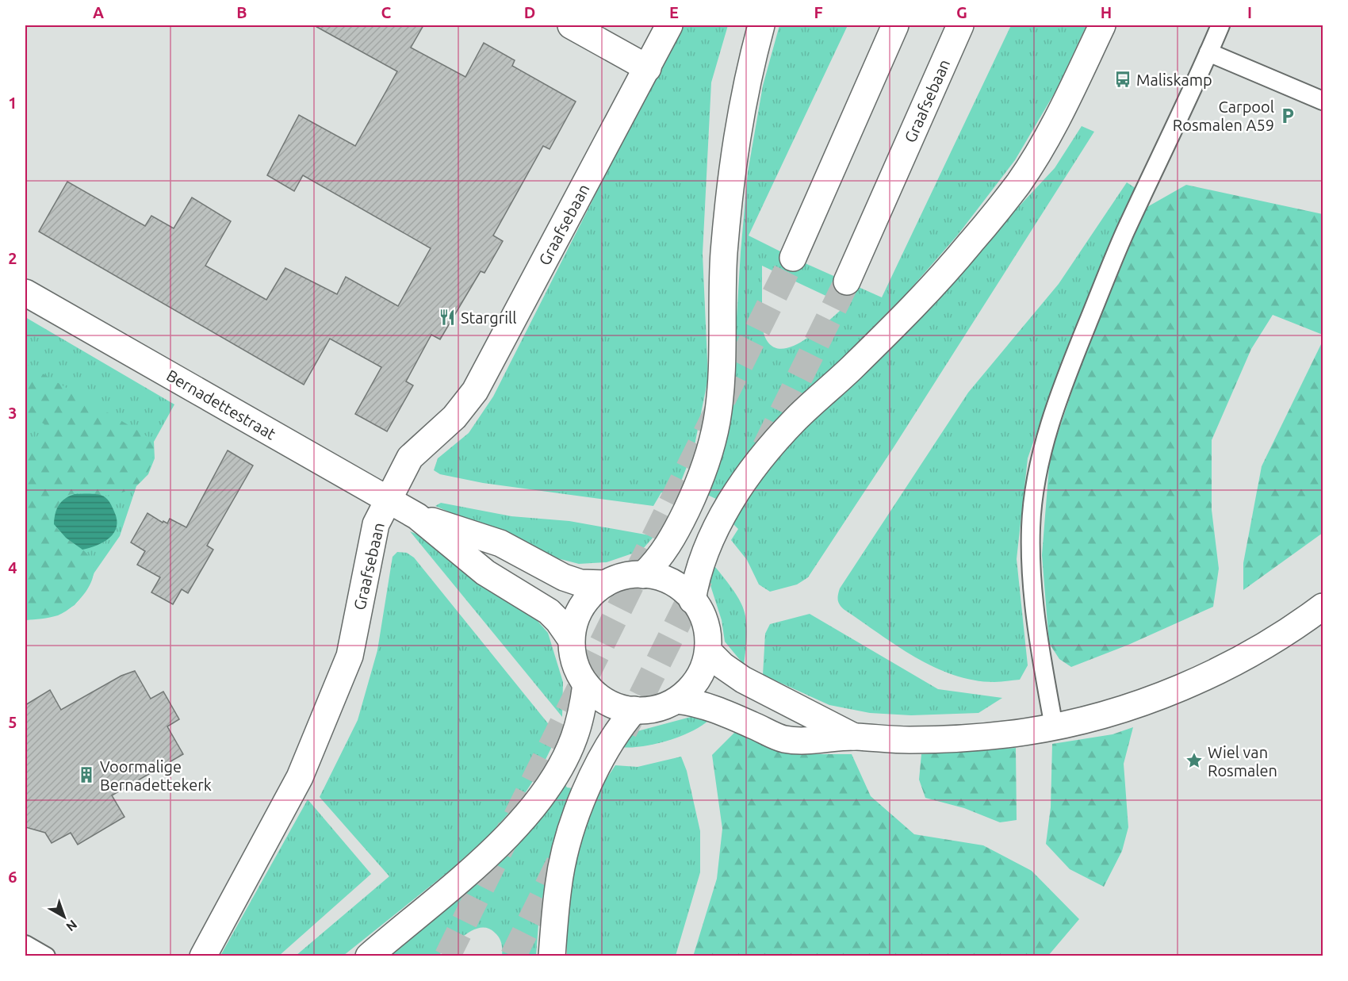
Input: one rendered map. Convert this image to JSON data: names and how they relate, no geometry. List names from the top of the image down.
{
  "streets": {
    "main road": ["Graafsebaan", "Bernadettestraat"]
  },
  "crossings": [
    ["Graafsebaan", "Bernadettestraat"]
  ],
  "places": {
    "bus stop": ["Maliskamp"],
    "parking": ["Carpool Rosmalen A59"],
    "restaurant": ["Stargrill"],
    "place": ["Wiel van Rosmalen"],
    "building": ["Voormalige Bernadettekerk"]
  },
  "north": "bottom right",
  "grid": {
    "columns": [
      "A",
      "B",
      "C",
      "D",
      "E",
      "F",
      "G",
      "H",
      "I"
    ],
    "rows": [
      "1",
      "2",
      "3",
      "4",
      "5",
      "6"
    ]
  }
}
